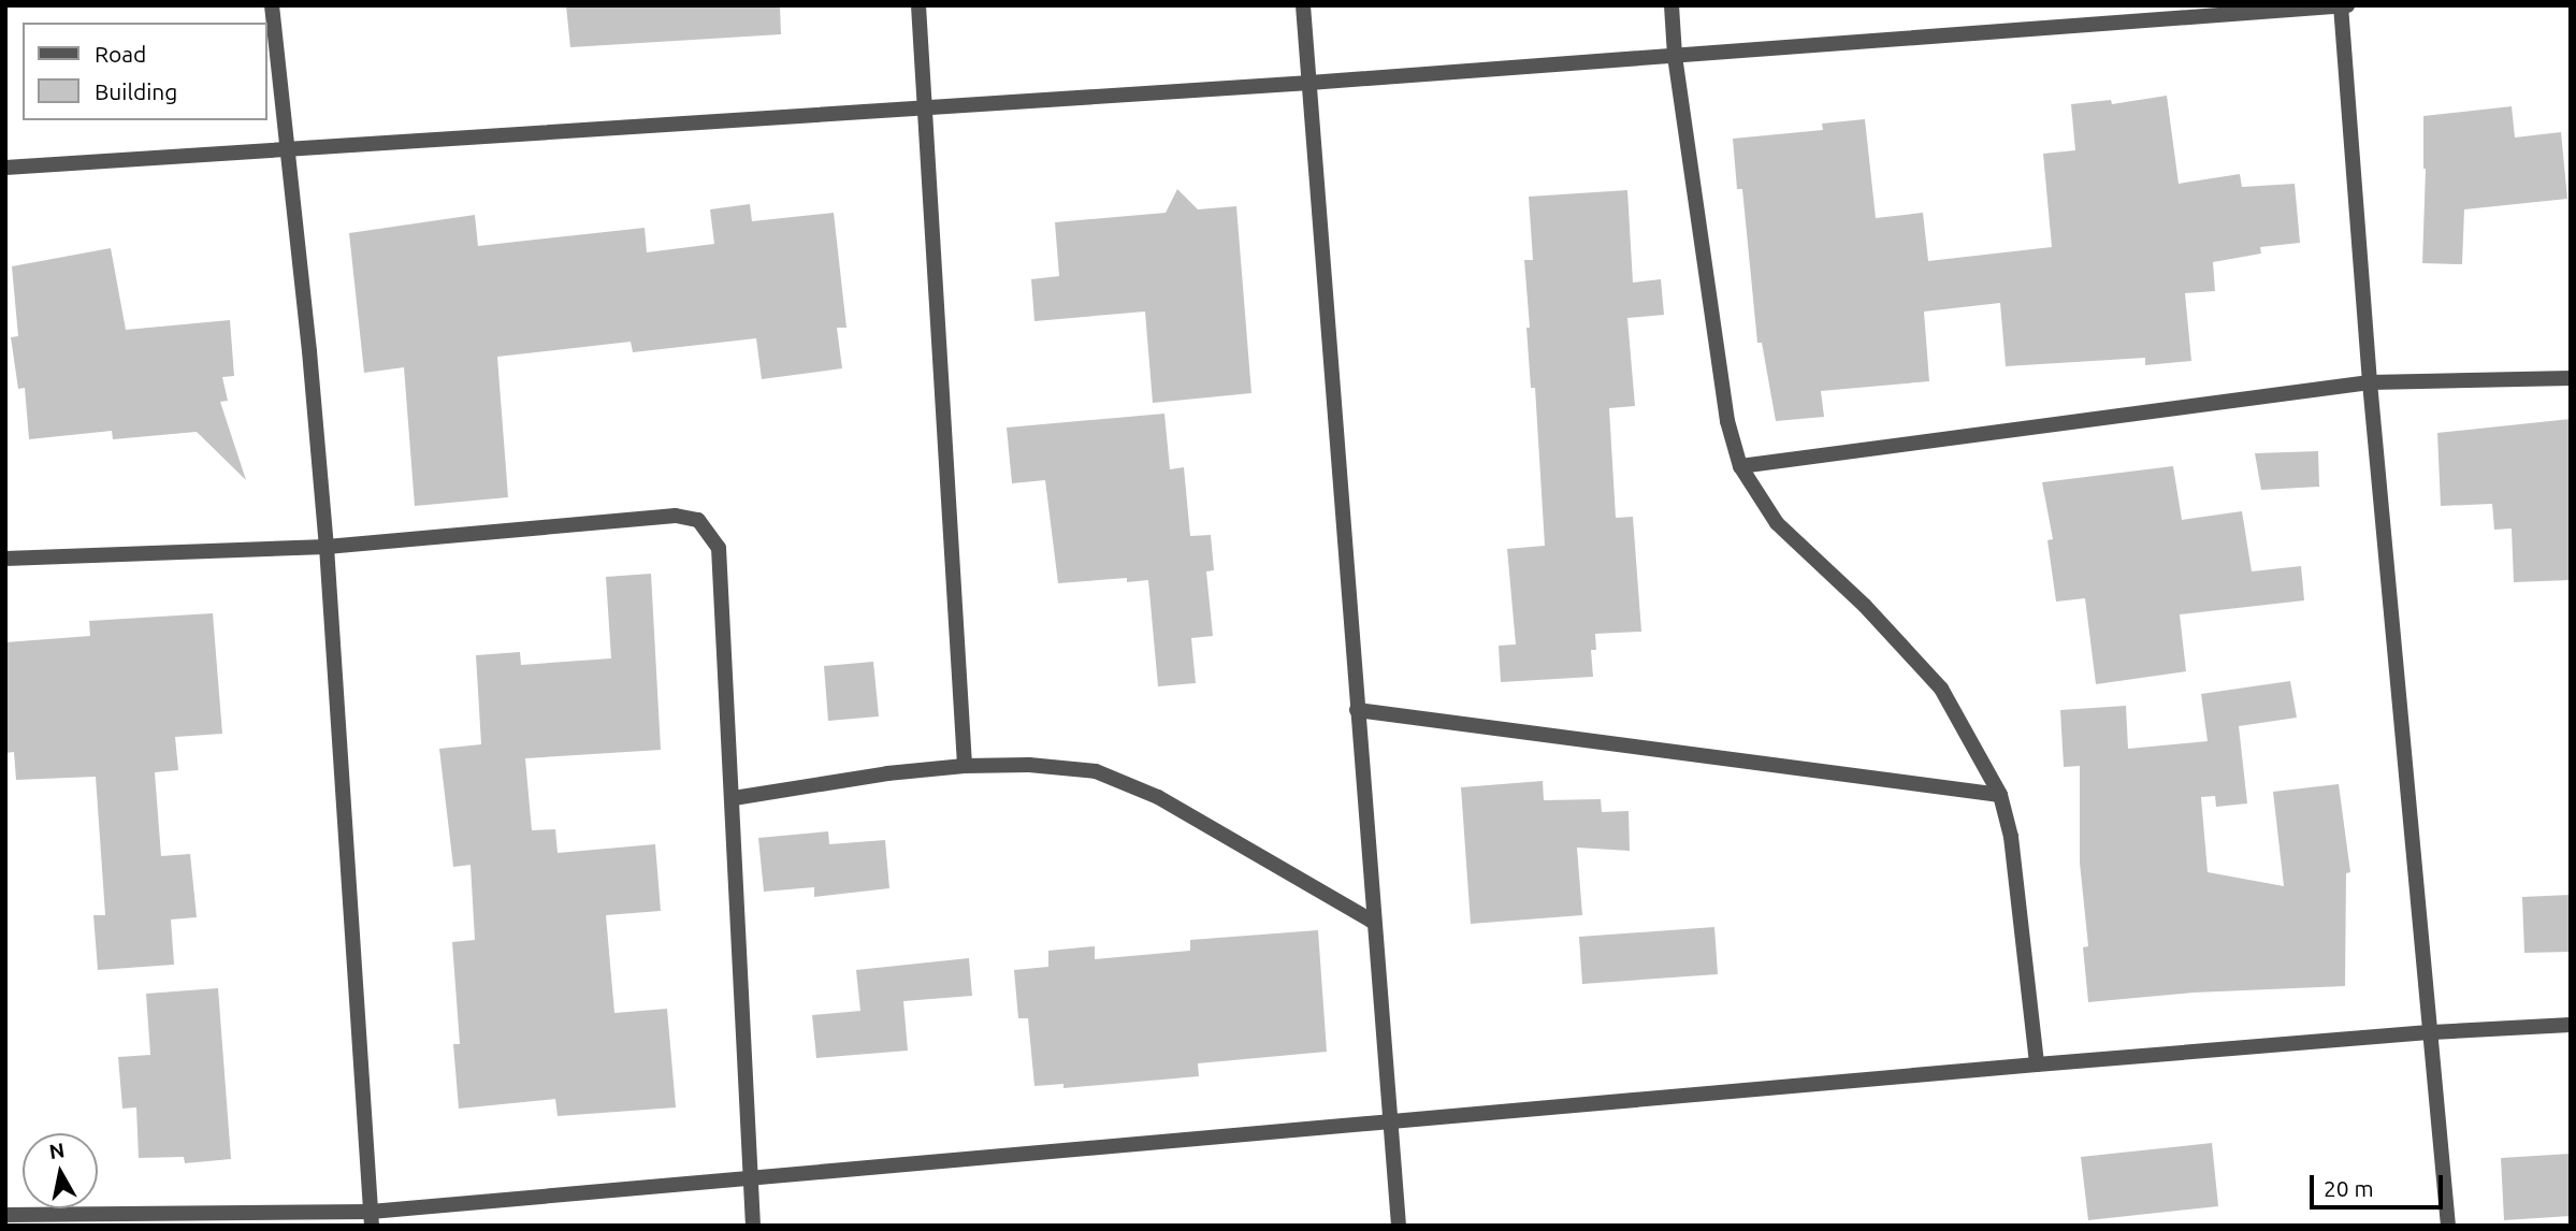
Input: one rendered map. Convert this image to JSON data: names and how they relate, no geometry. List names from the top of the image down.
{
  "legend": ["Road", "Building"],
  "scale_bar": "20 m",
  "north": "top"
}
